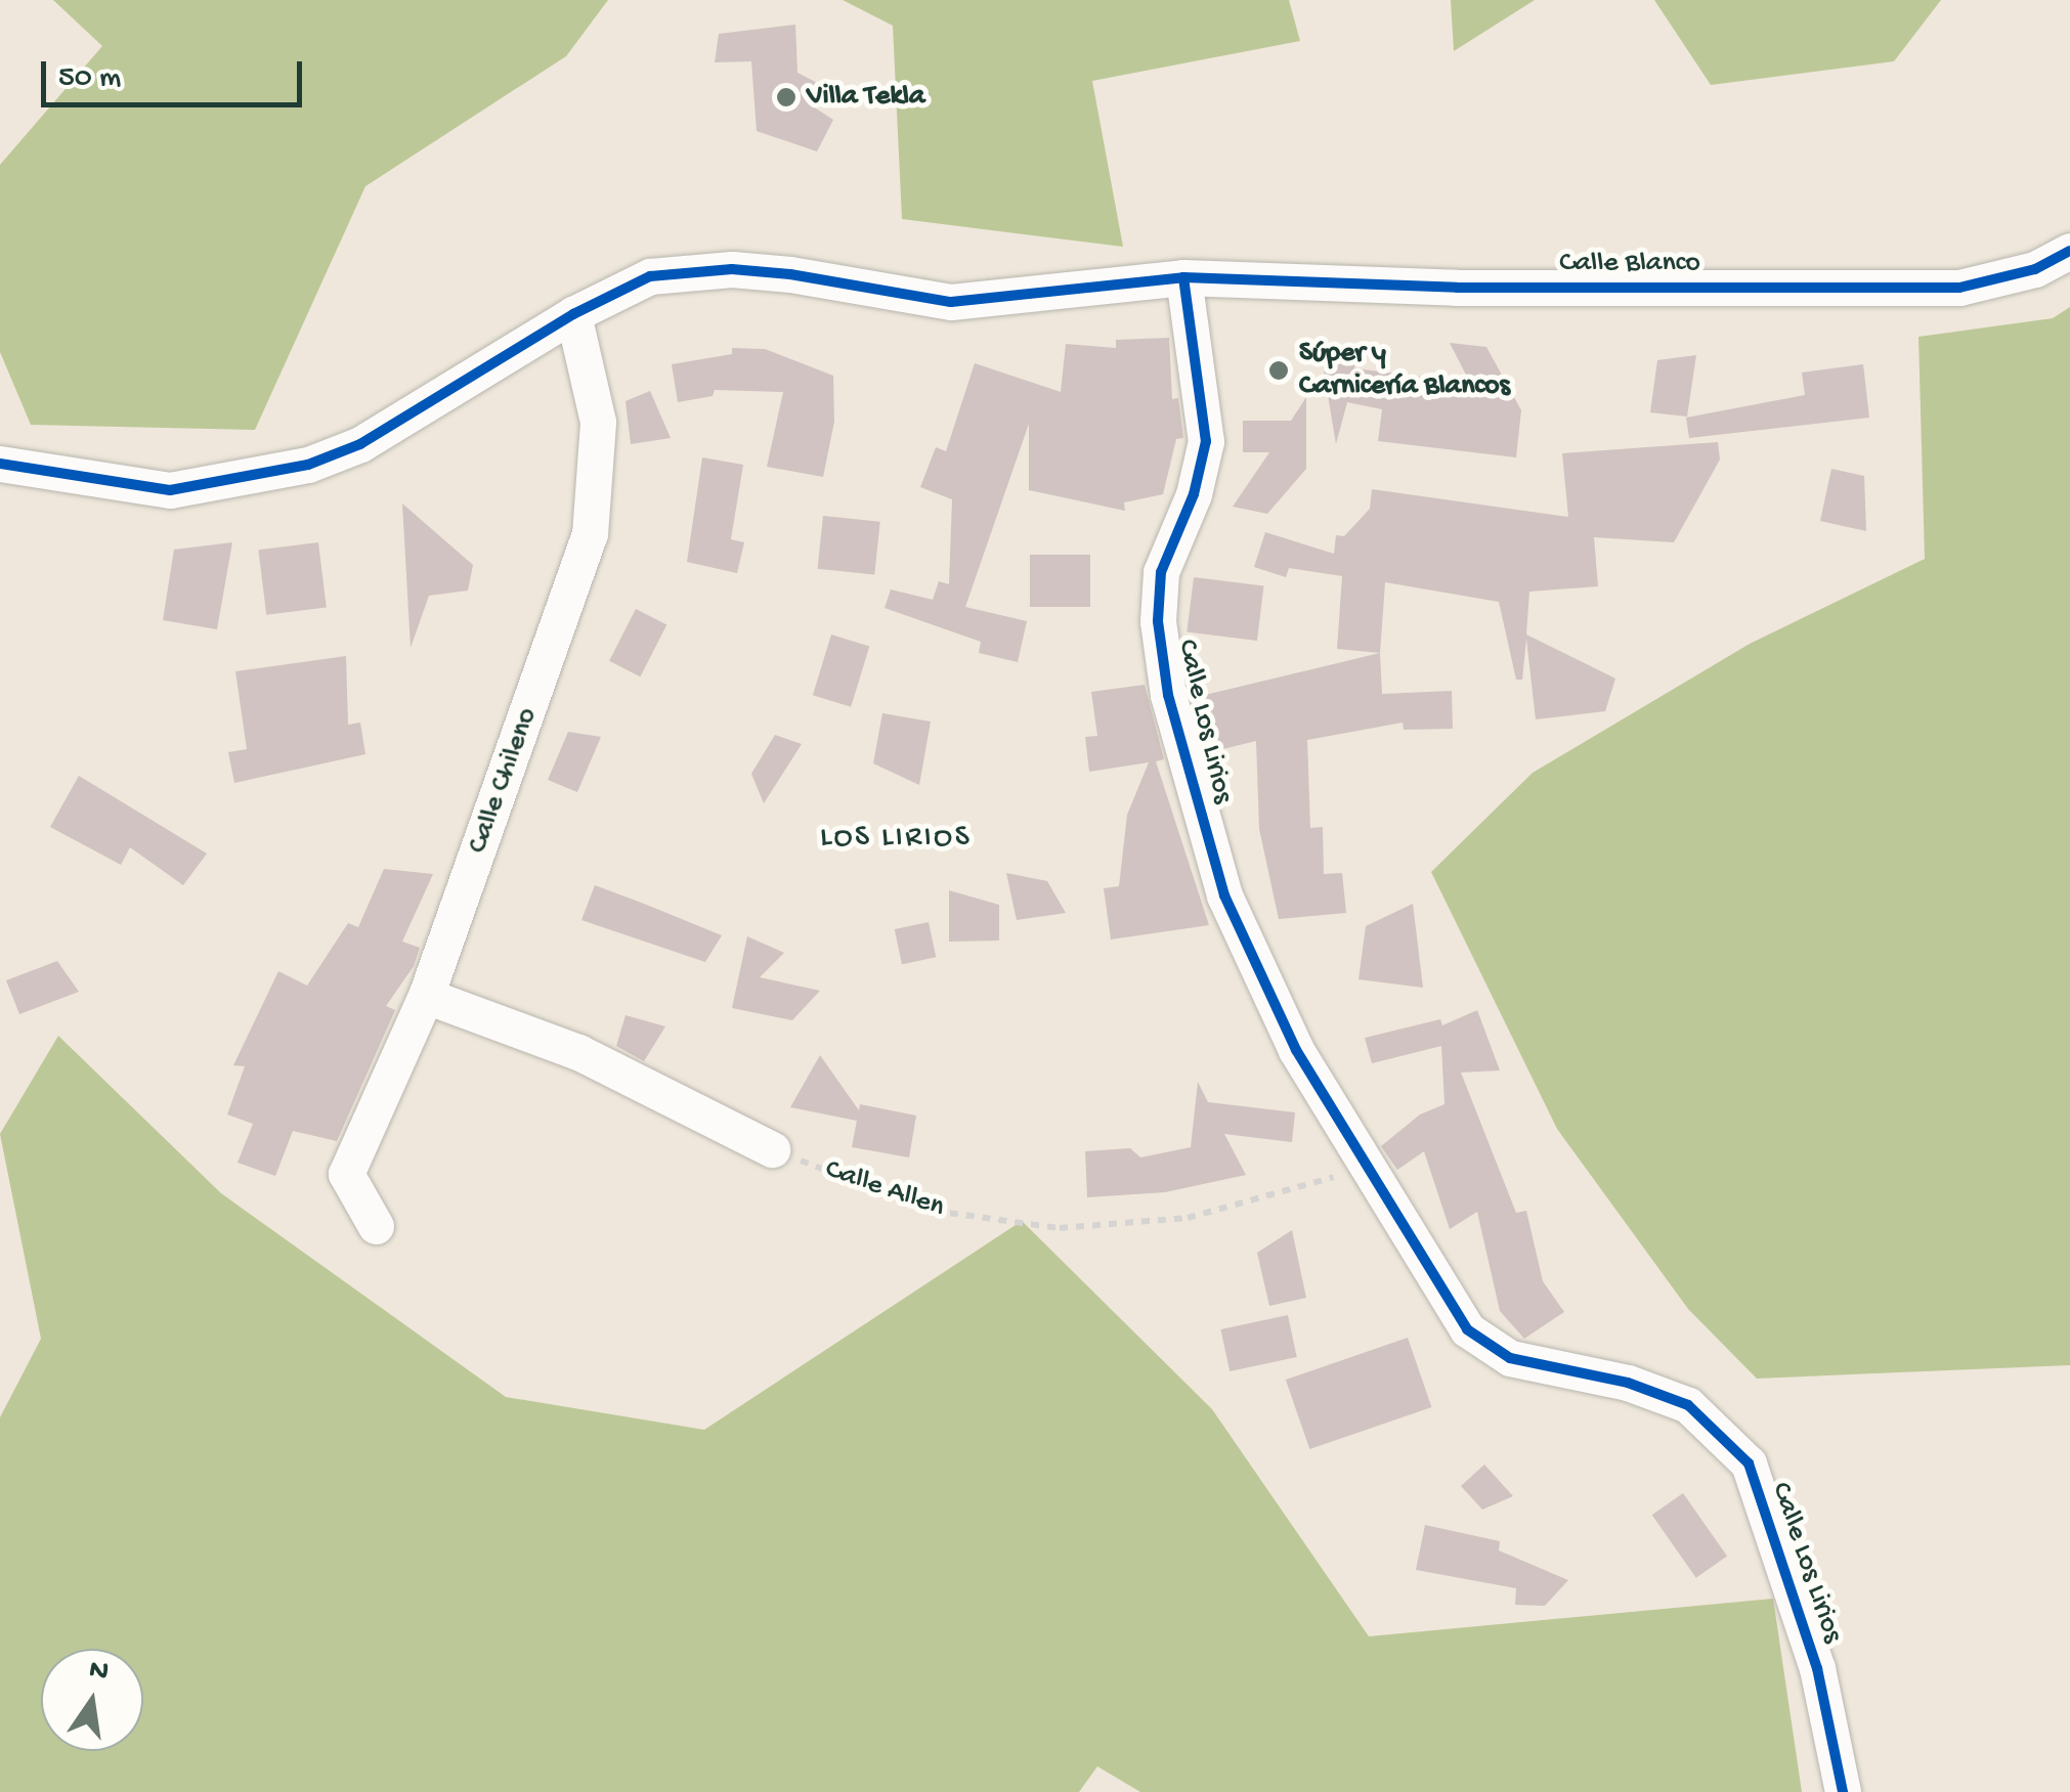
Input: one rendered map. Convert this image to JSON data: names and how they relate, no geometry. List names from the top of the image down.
{
  "streets": {
    "street": ["Calle Blanco", "Calle Los Lirios", "Calle Chileno"],
    "path": ["Calle Allen"]
  },
  "crossings": [
    ["Calle Blanco", "Calle Los Lirios"],
    ["Calle Los Lirios", "Calle Allen"]
  ],
  "districts": ["LOS LIRIOS"],
  "places": ["Villa Tekla", "Súper y Carnicería Blancos"],
  "scale_bar": "50 m",
  "north": "top"
}
